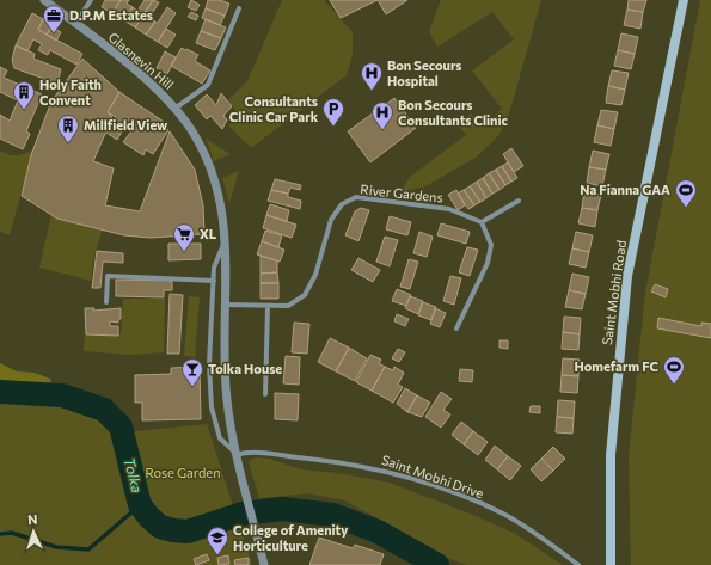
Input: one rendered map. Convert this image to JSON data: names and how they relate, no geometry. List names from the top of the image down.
{
  "streets": {
    "main road": ["Saint Mobhi Road"],
    "street": ["Glasnevin Hill", "River Gardens", "Saint Mobhi Drive"]
  },
  "crossings": [
    ["Glasnevin Hill", "River Gardens"],
    ["Glasnevin Hill", "Saint Mobhi Drive"]
  ],
  "water": ["Tolka"],
  "parks": ["Rose Garden"],
  "places": {
    "office": ["D.P.M Estates"],
    "hospital": ["Bon Secours Hospital", "Bon Secours Consultants Clinic"],
    "building": ["Holy Faith Convent", "Millfield View"],
    "parking": ["Consultants Clinic Car Park"],
    "sports": ["Na Fianna GAA", "Homefarm FC"],
    "supermarket": ["XL"],
    "bar": ["Tolka House"],
    "school or university": ["College of Amenity Horticulture"]
  },
  "north": "top"
}
